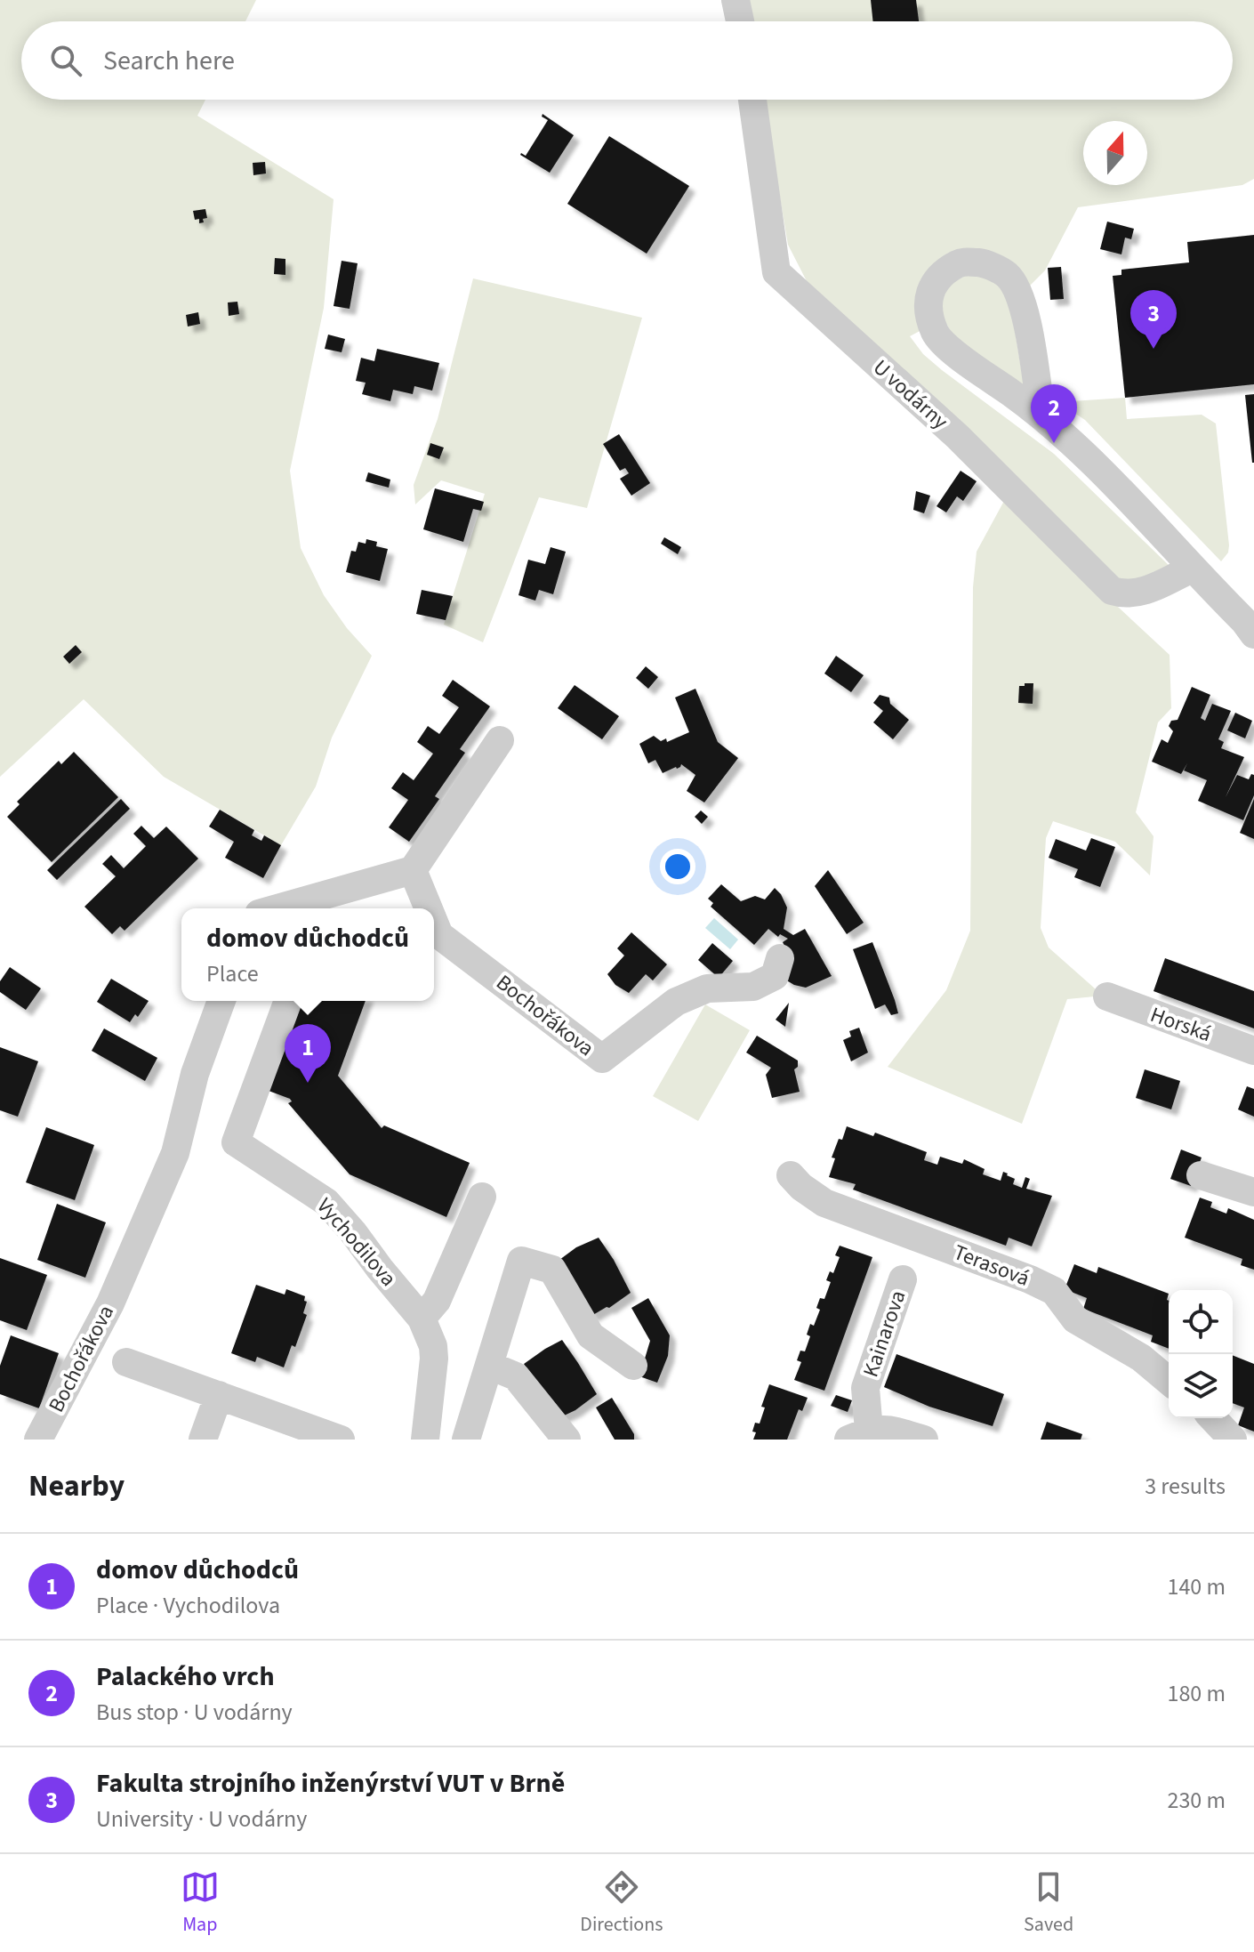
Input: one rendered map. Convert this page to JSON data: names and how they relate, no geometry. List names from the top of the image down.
{
  "streets": {
    "street": [
      "U vodárny",
      "Bochořákova",
      "Horská",
      "Vychodilova",
      "Terasová",
      "Kainarova"
    ]
  },
  "north": "top",
  "page": {
    "search": "Search here",
    "pins": ["3", "2", "1"],
    "popup": ["domov důchodců", "Place"],
    "heading": ["Nearby", "3 results"],
    "list": [
      {
        "mark": "1",
        "name": "domov důchodců",
        "note": "Place · Vychodilova",
        "value": "140 m"
      },
      {
        "mark": "2",
        "name": "Palackého vrch",
        "note": "Bus stop · U vodárny",
        "value": "180 m"
      },
      {
        "mark": "3",
        "name": "Fakulta strojního inženýrství VUT v Brně",
        "note": "University · U vodárny",
        "value": "230 m"
      }
    ],
    "nav": ["Map", "Directions", "Saved"]
  }
}
